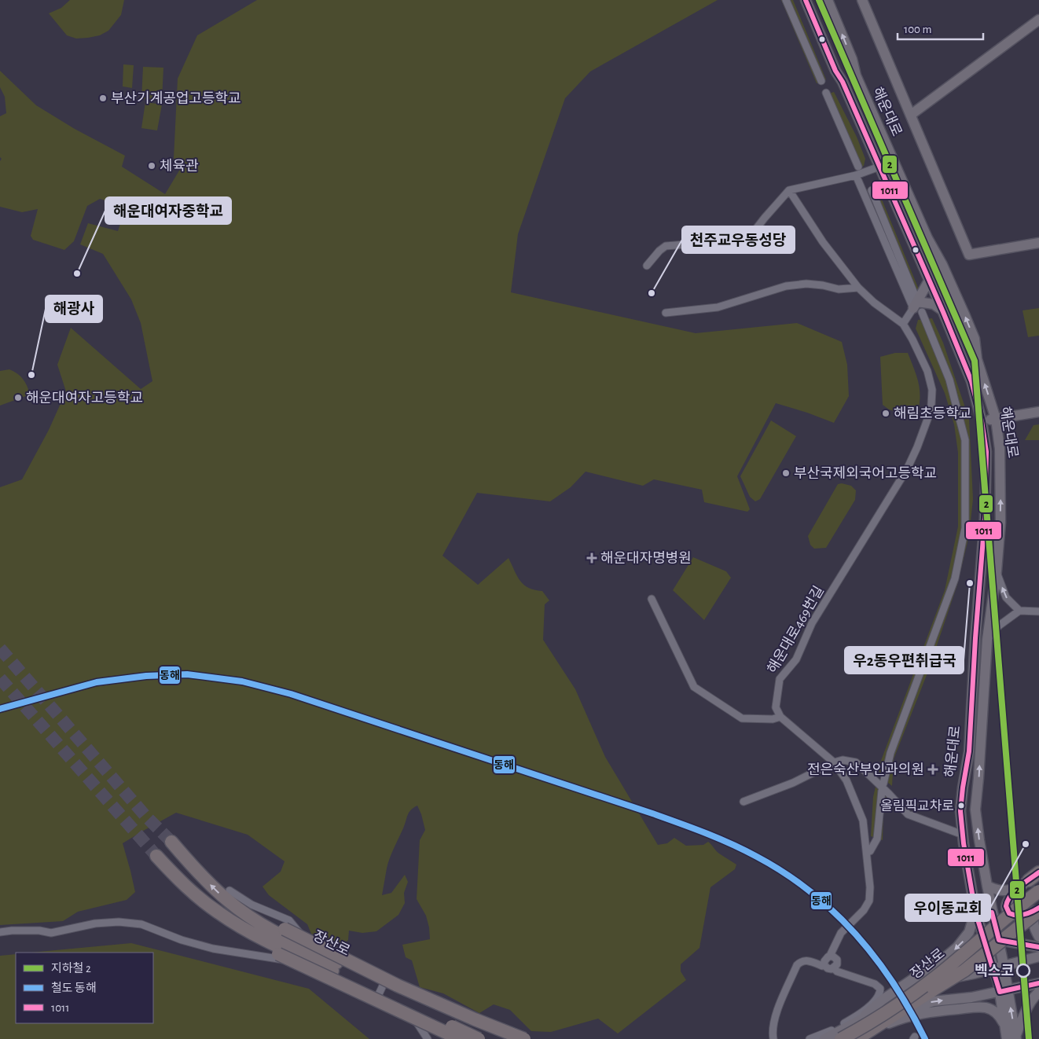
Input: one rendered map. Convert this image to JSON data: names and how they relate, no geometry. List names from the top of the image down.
{
  "streets": {
    "highway": ["장산로"],
    "main road": ["해운대로"],
    "street": ["해운대로469번길"]
  },
  "places": {
    "other": [
      "부산기계공업고등학교",
      "체육관",
      "해운대여자중학교",
      "천주교우동성당",
      "해광사",
      "해운대여자고등학교",
      "해림초등학교",
      "부산국제외국어고등학교",
      "우2동우편취급국",
      "올림픽교차로",
      "우이동교회",
      "벡스코"
    ],
    "health": ["해운대자명병원", "전은숙산부인과의원"]
  },
  "lines": ["metro line 2", "transit line 1011", "rail line 동해"],
  "legend": ["지하철 2", "철도 동해", "1011"],
  "scale_bar": "100 m"
}
